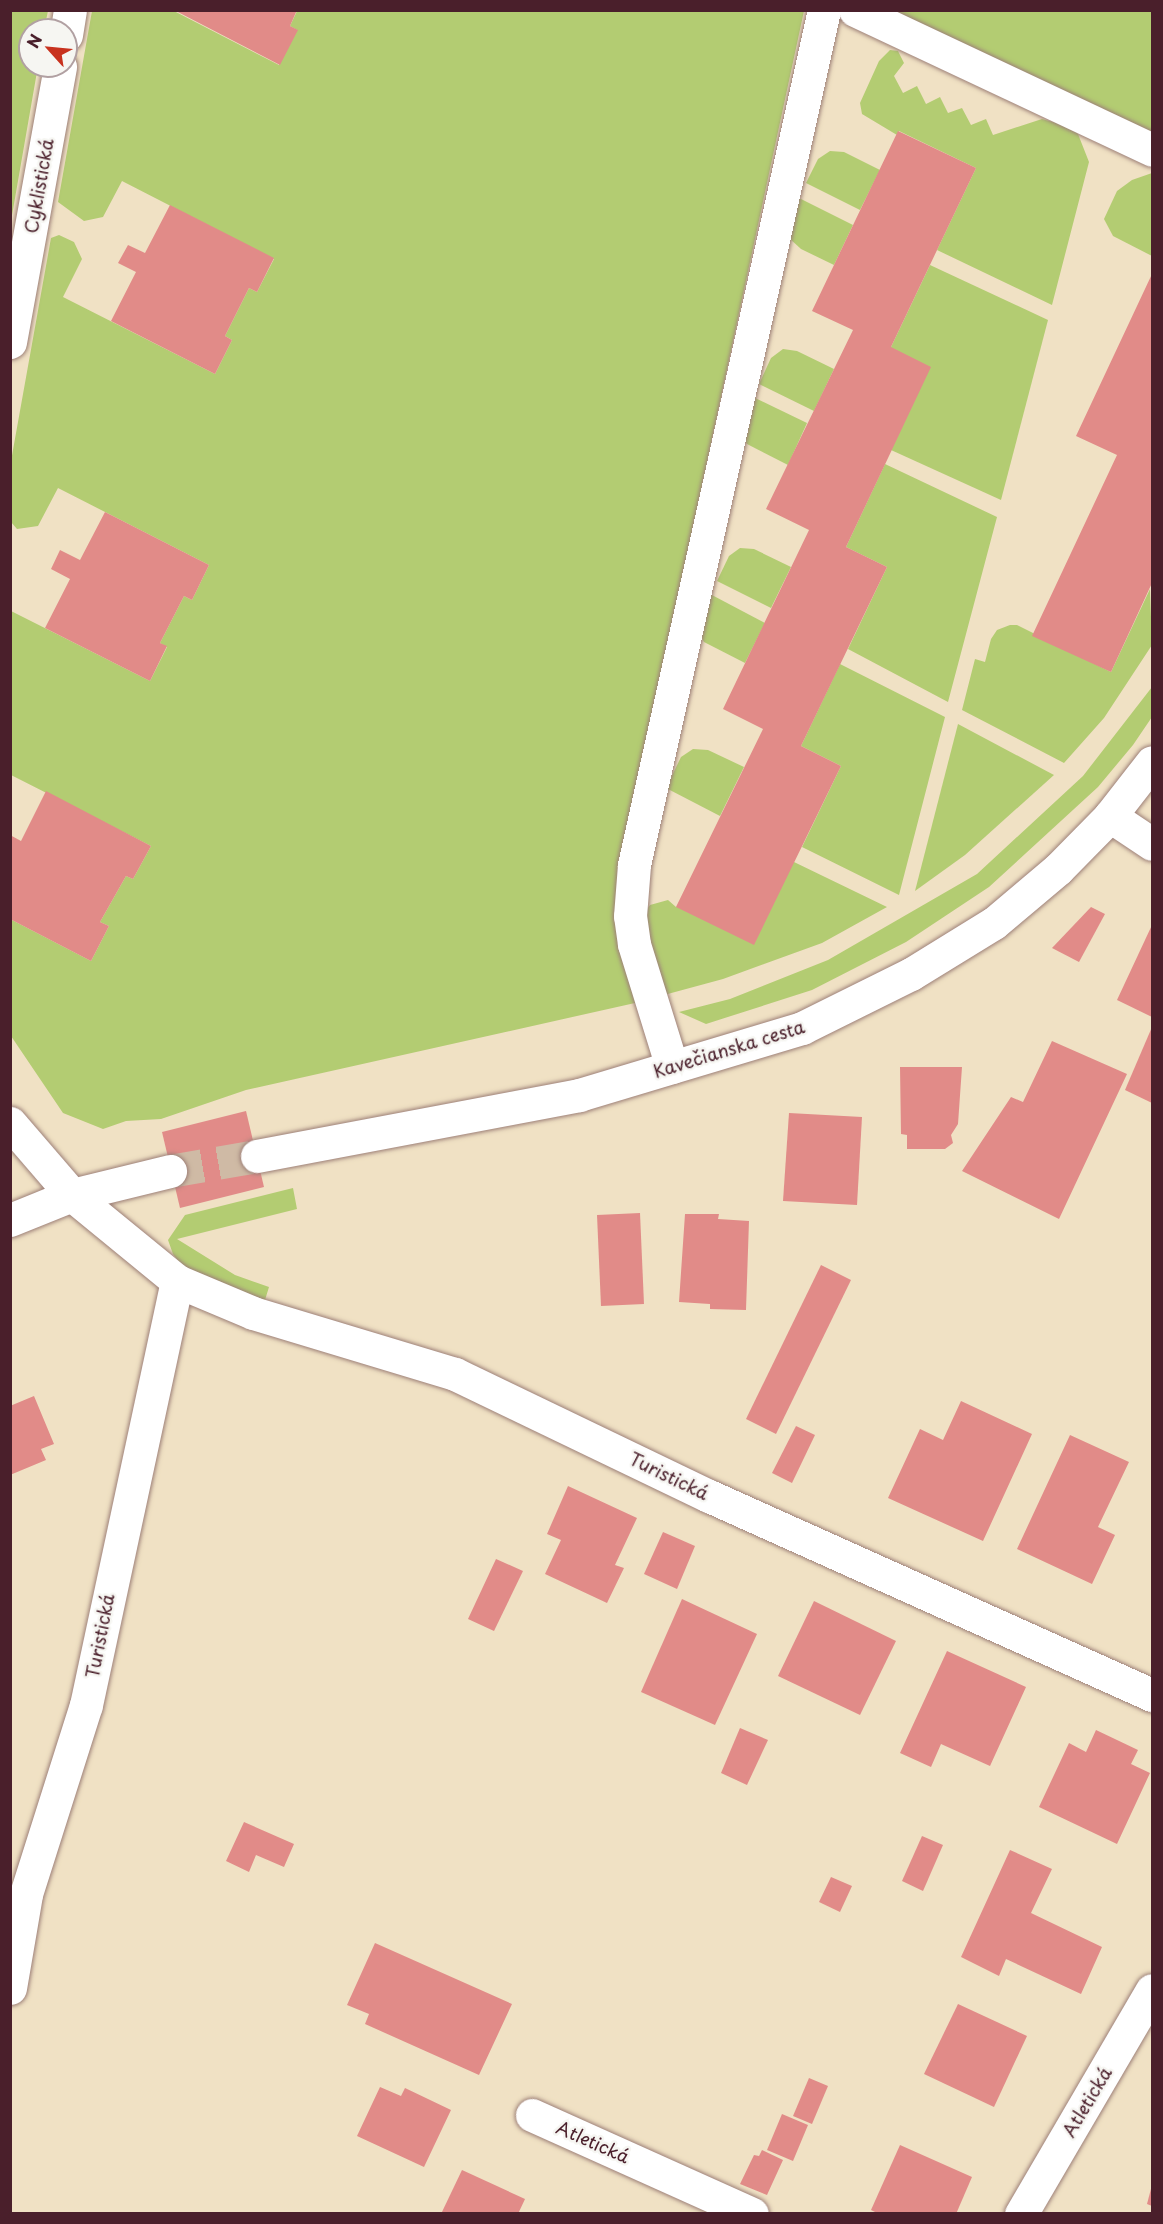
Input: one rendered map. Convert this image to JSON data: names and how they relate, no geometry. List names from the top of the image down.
{
  "streets": {
    "street": [
      "Cyklistická",
      "Kavečianska cesta",
      "Turistická",
      "Atletická"
    ]
  },
  "north": "top left"
}
